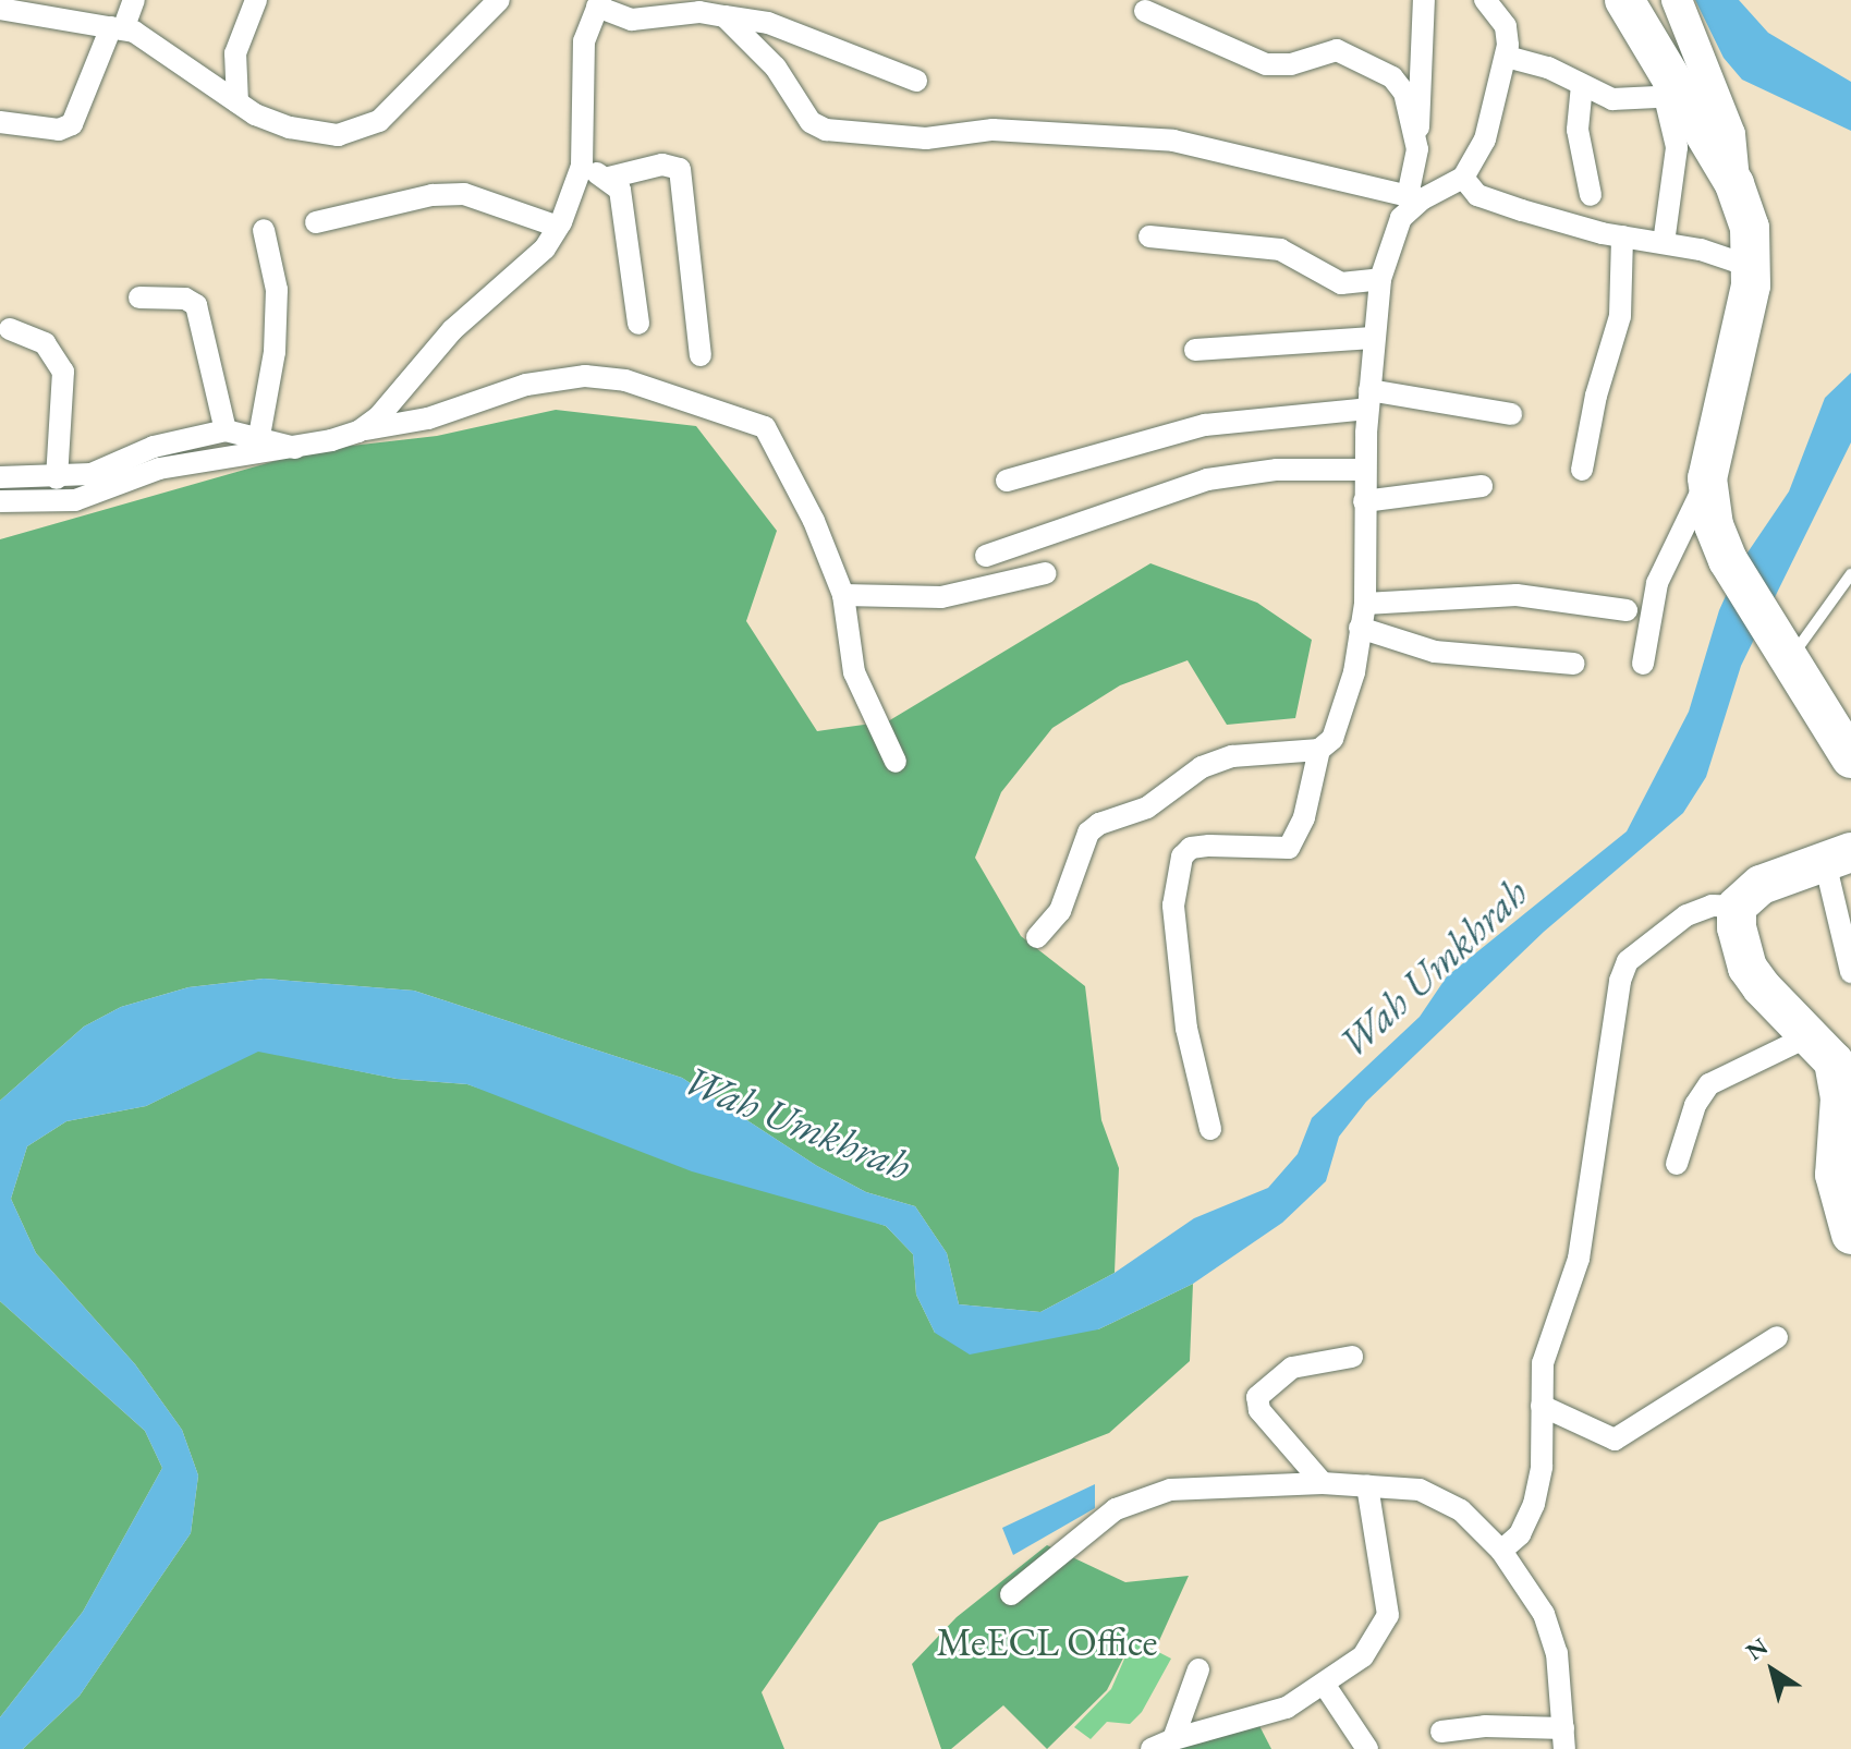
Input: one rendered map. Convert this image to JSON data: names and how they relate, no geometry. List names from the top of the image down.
{
  "water": ["Wah Umkhrah"],
  "parks": ["MeECL Office"],
  "north": "top left"
}
